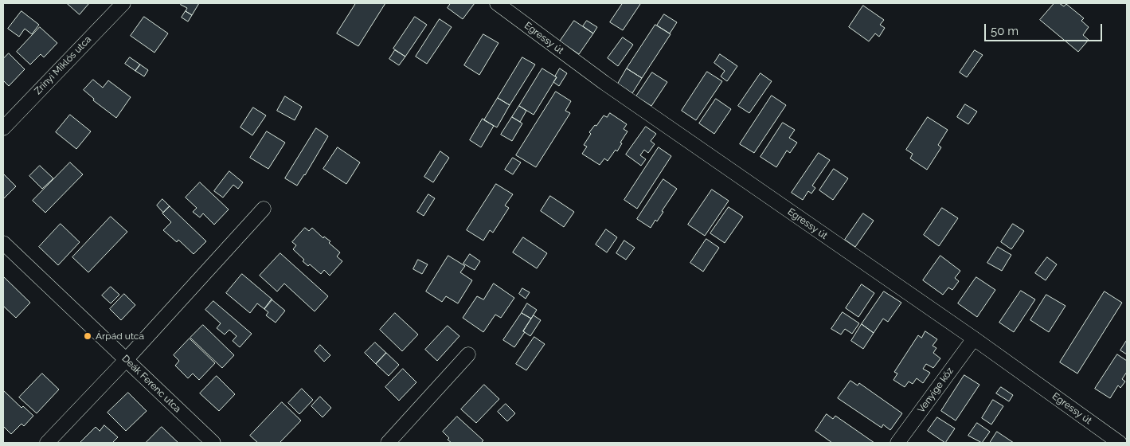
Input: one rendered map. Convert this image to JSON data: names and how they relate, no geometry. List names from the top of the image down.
{
  "streets": {
    "street": [
      "Egressy út",
      "Zrínyi Miklós utca",
      "Deák Ferenc utca",
      "Venyige köz"
    ]
  },
  "crossings": [
    ["Egressy út", "Venyige köz"]
  ],
  "places": ["Árpád utca"],
  "scale_bar": "50 m"
}
